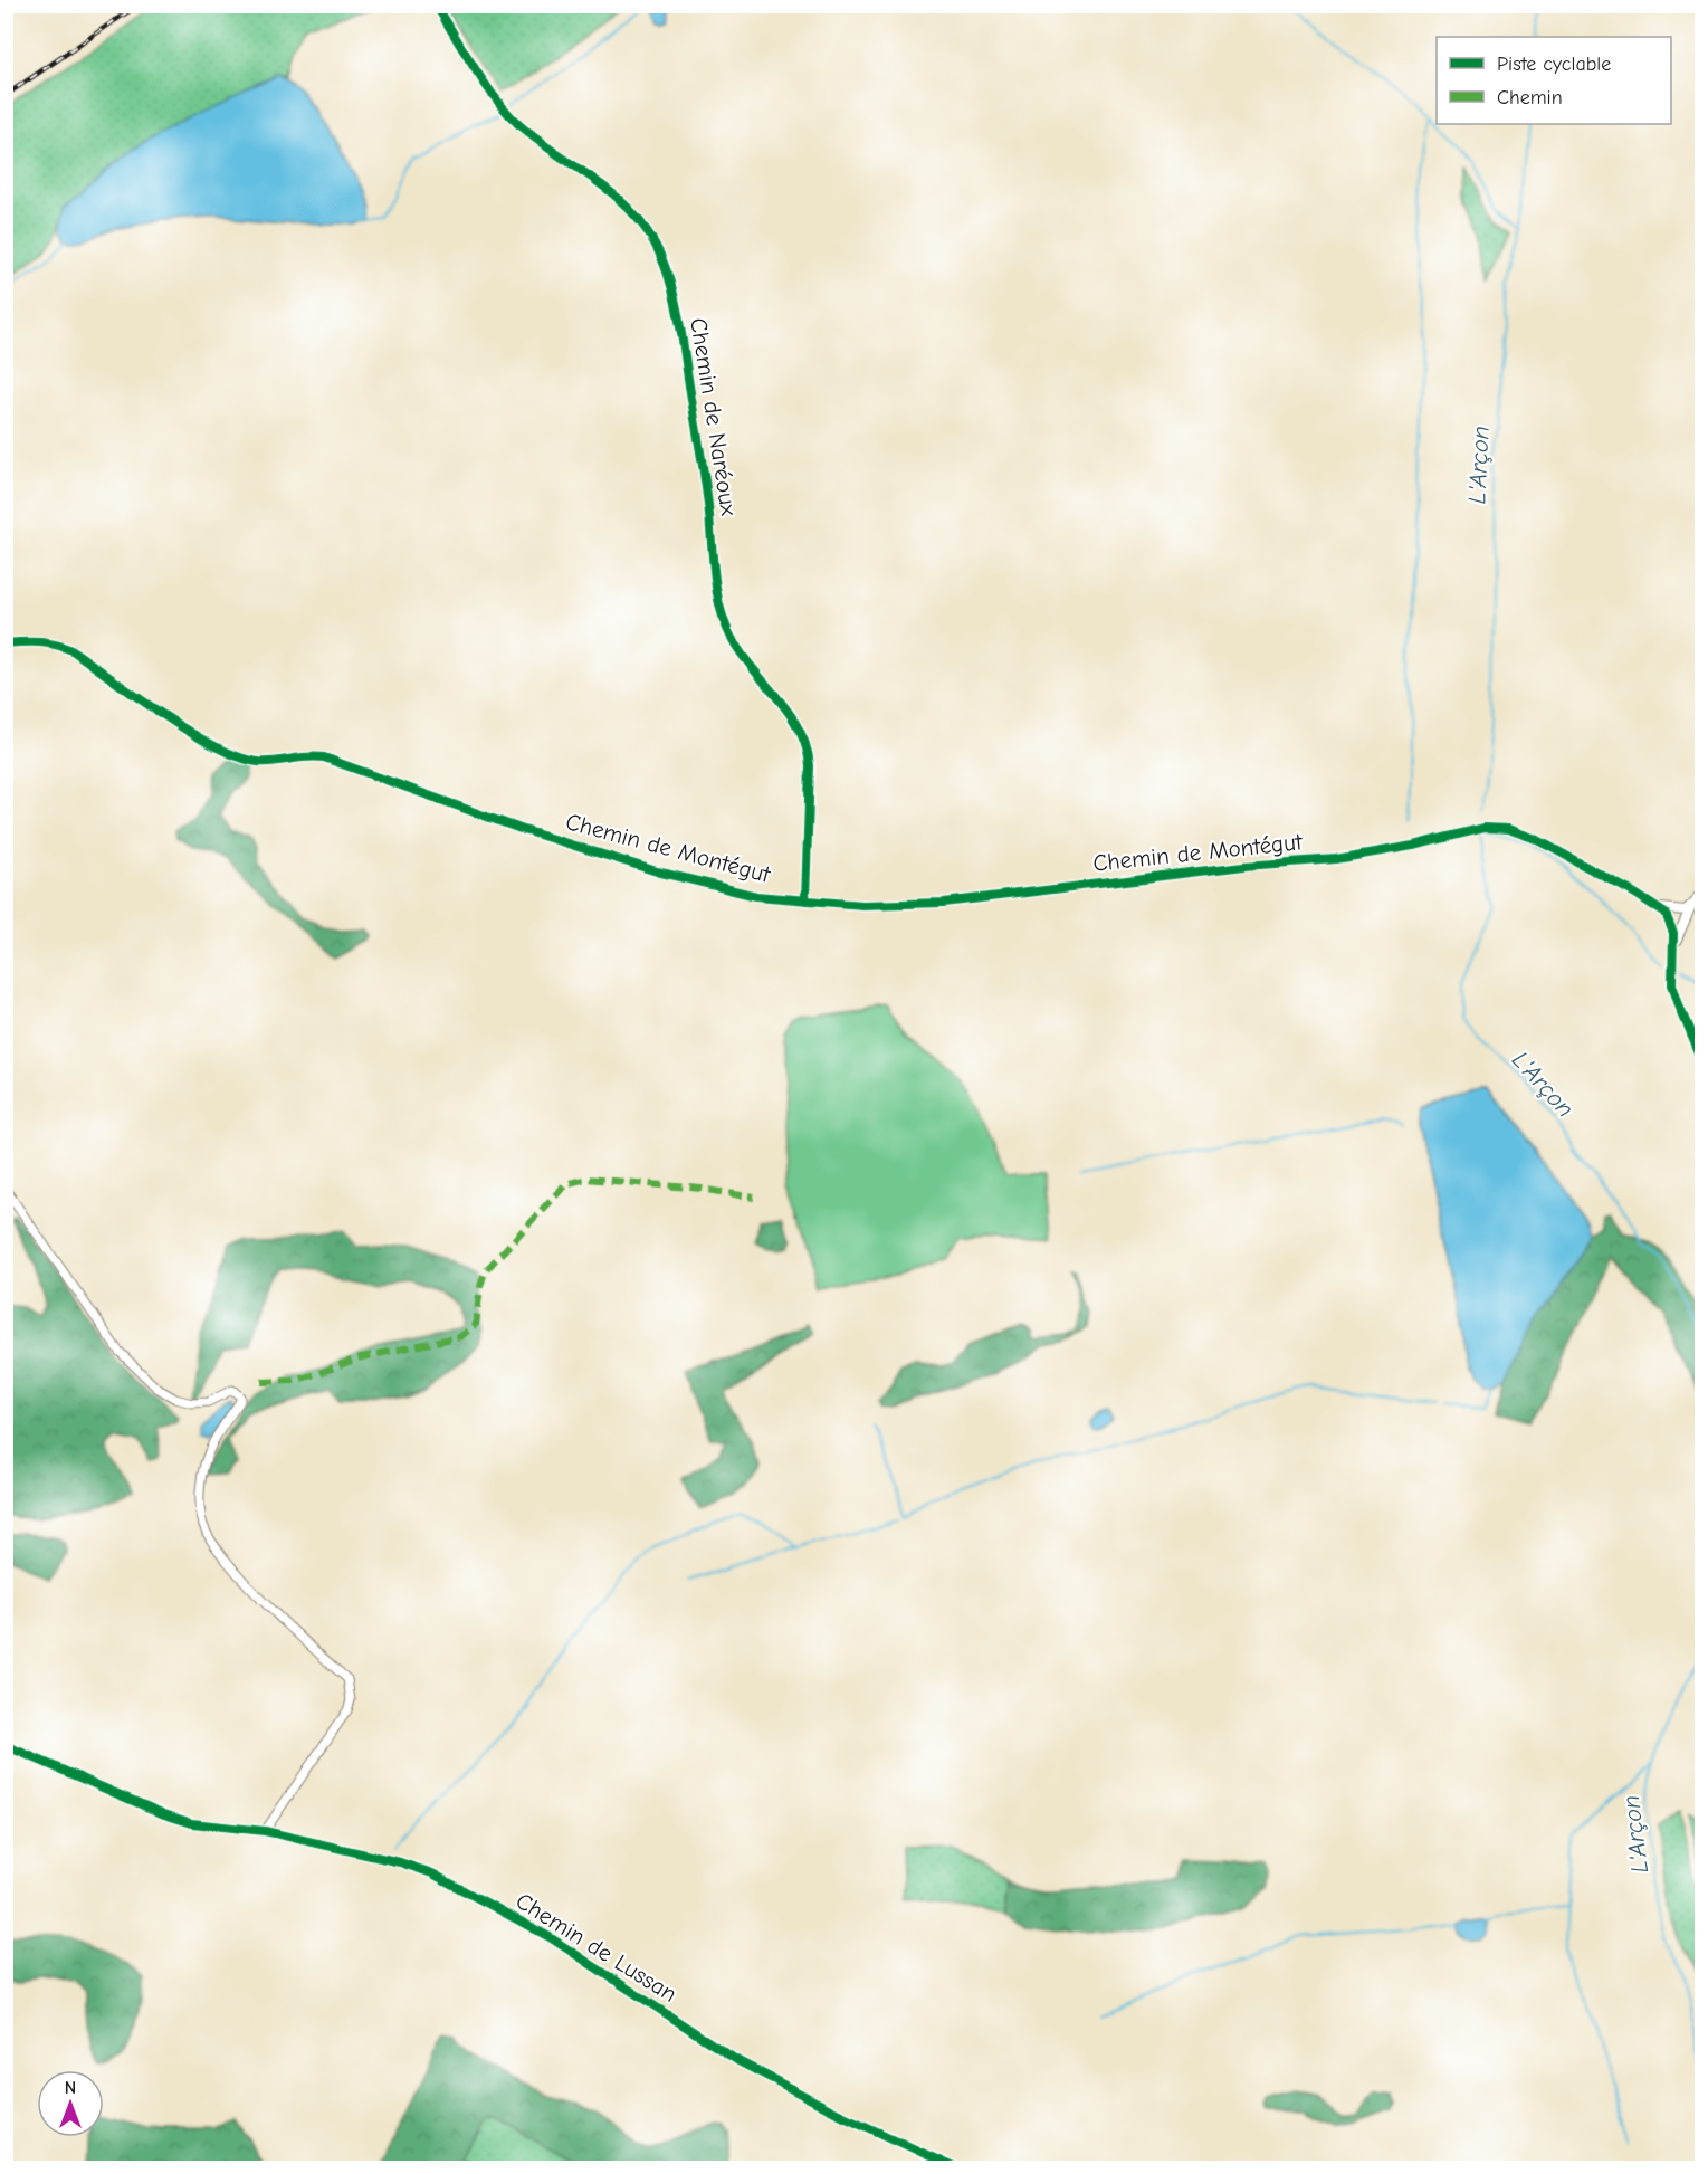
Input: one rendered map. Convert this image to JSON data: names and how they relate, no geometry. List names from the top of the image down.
{
  "streets": {
    "street": ["Chemin de Naréoux", "Chemin de Montégut", "Chemin de Lussan"]
  },
  "crossings": [
    ["Chemin de Naréoux", "Chemin de Montégut"]
  ],
  "water": ["L'Arçon"],
  "legend": ["Piste cyclable", "Chemin"],
  "north": "top"
}
